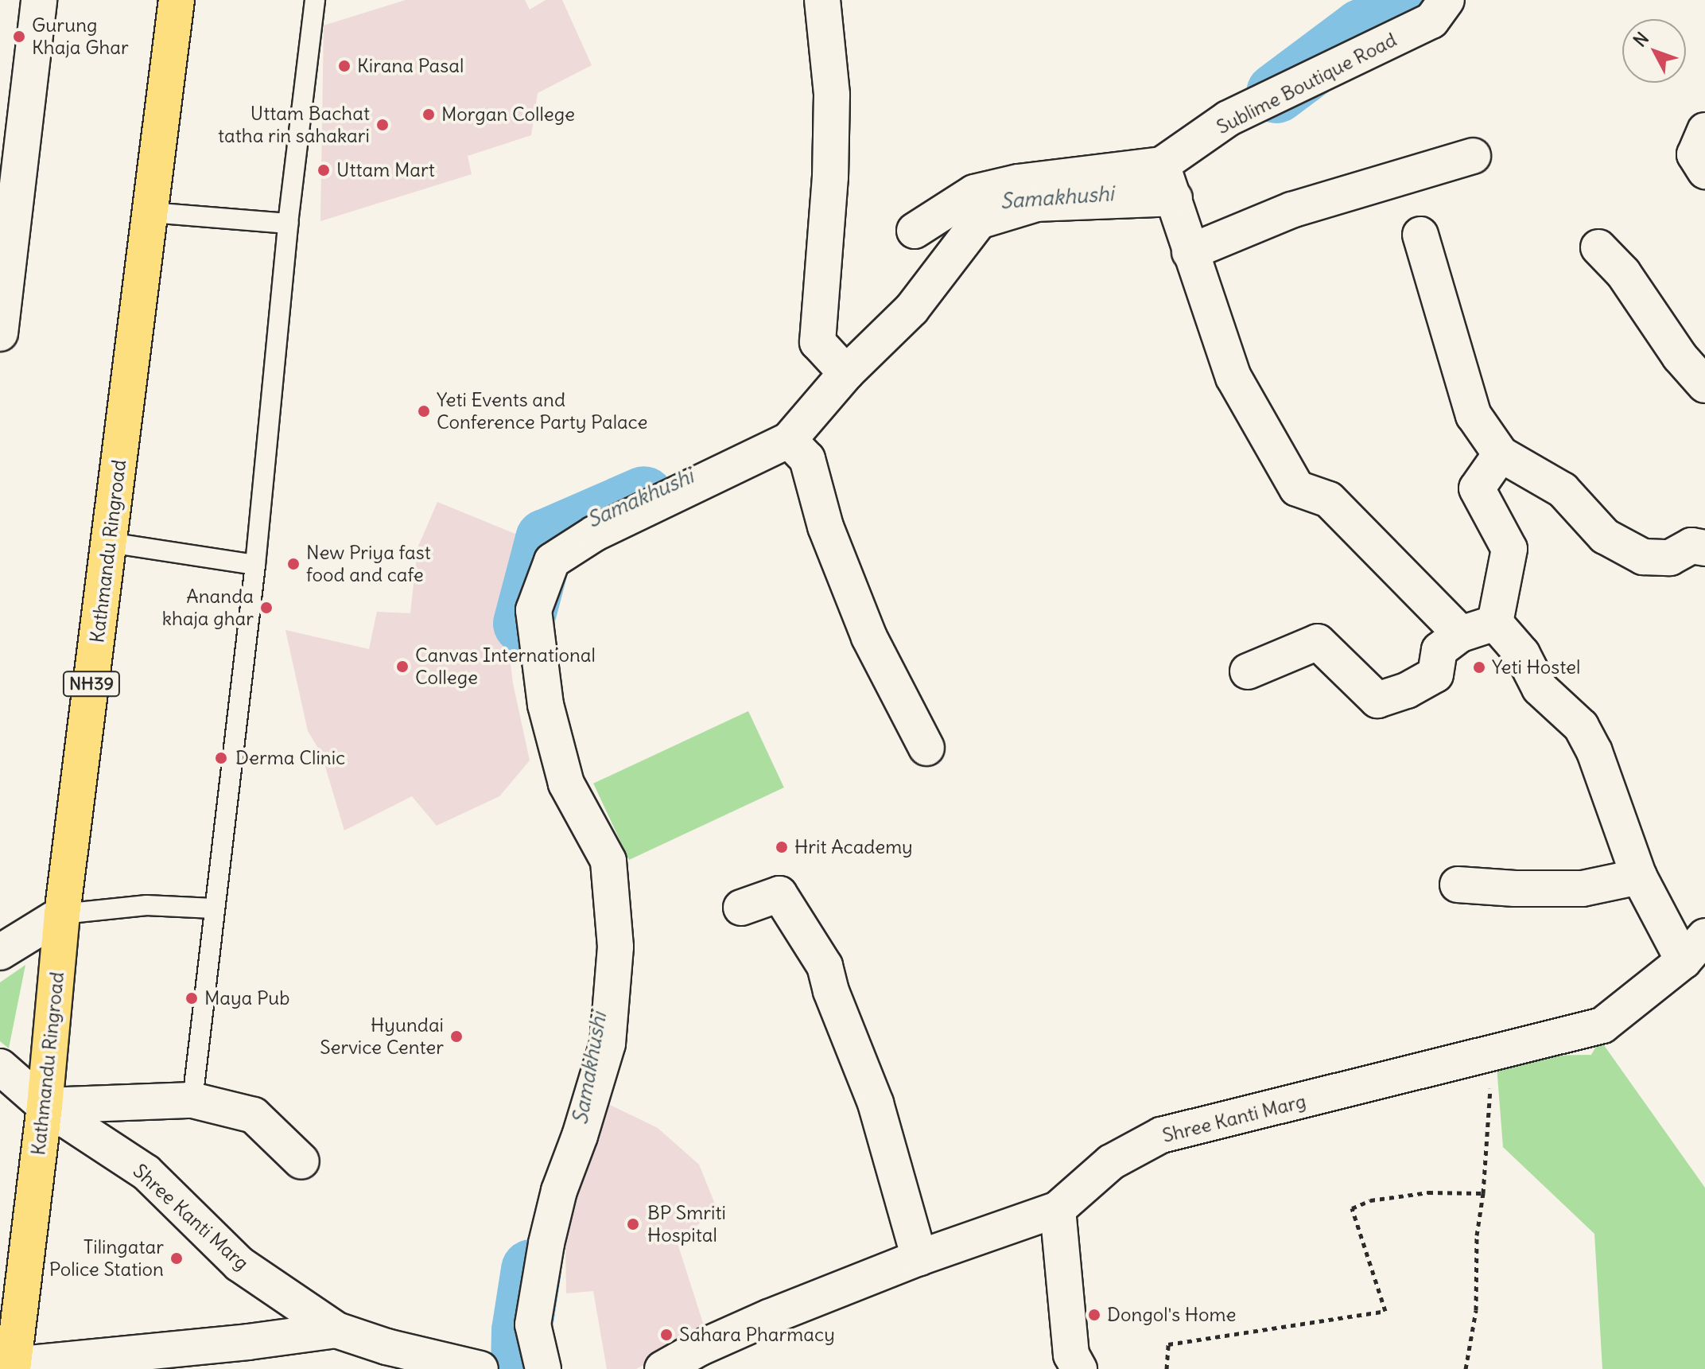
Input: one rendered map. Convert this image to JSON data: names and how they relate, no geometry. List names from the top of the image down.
{
  "streets": {
    "highway": ["Kathmandu Ringroad", "NH39"],
    "street": ["Sublime Boutique Road", "Shree Kanti Marg"]
  },
  "crossings": [
    ["Kathmandu Ringroad", "Shree Kanti Marg"]
  ],
  "water": ["Samakhushi"],
  "places": [
    "Gurung Khaja Ghar",
    "Kirana Pasal",
    "Morgan College",
    "Uttam Bachat tatha rin sahakari",
    "Uttam Mart",
    "Yeti Events and Conference Party Palace",
    "New Priya fast food and cafe",
    "Ananda khaja ghar",
    "Canvas International College",
    "Yeti Hostel",
    "Derma Clinic",
    "Hrit Academy",
    "Maya Pub",
    "Hyundai Service Center",
    "BP Smriti Hospital",
    "Tilingatar Police Station",
    "Dongol's Home",
    "Sahara Pharmacy"
  ],
  "north": "top left"
}
